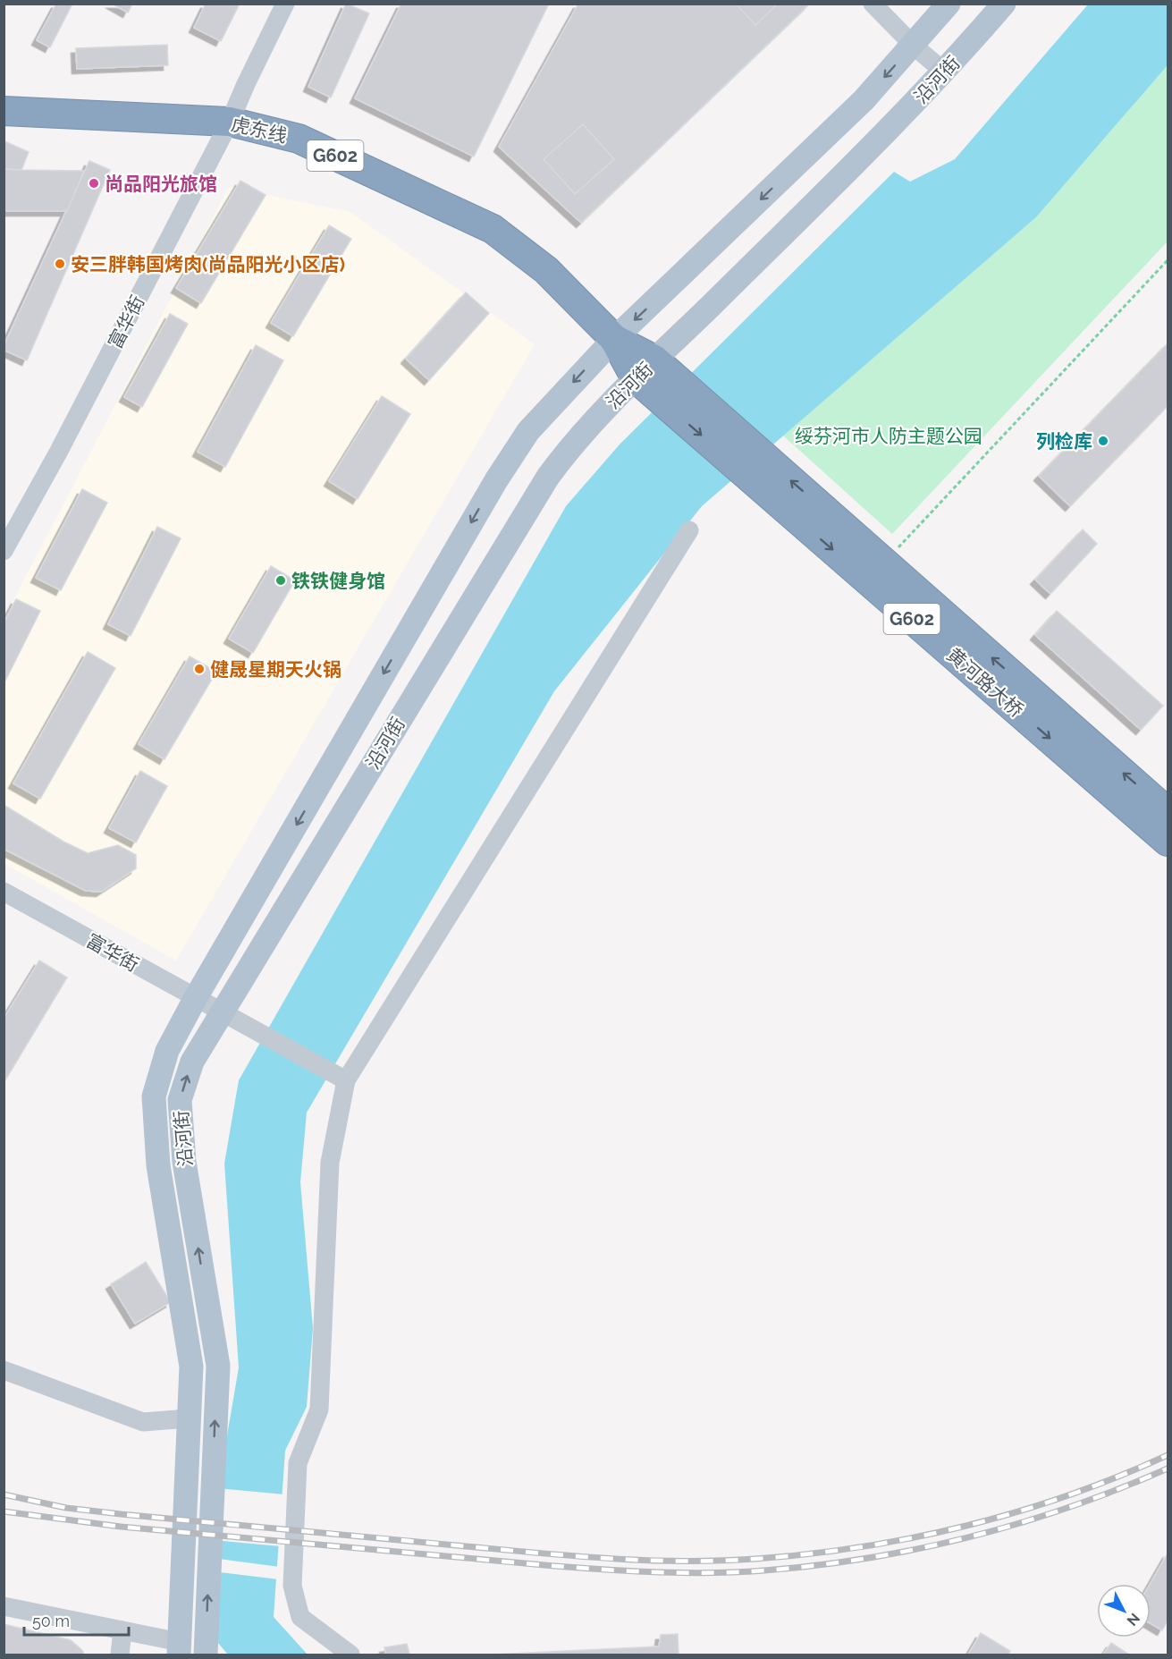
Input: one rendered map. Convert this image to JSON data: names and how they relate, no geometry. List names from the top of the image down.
{
  "streets": {
    "highway": ["虎东线", "G602", "黄河路大桥"],
    "main road": ["沿河街"],
    "street": ["富华街"]
  },
  "crossings": [
    ["沿河街", "虎东线"],
    ["沿河街", "G602"],
    ["沿河街", "富华街"],
    ["虎东线", "G602"],
    ["虎东线", "富华街"],
    ["G602", "黄河路大桥"]
  ],
  "parks": ["绥芬河市人防主题公园"],
  "places": [
    "尚品阳光旅馆",
    "安三胖韩国烤肉(尚品阳光小区店)",
    "列检库",
    "铁铁健身馆",
    "健晟星期天火锅"
  ],
  "scale_bar": "50 m",
  "north": "bottom right"
}
